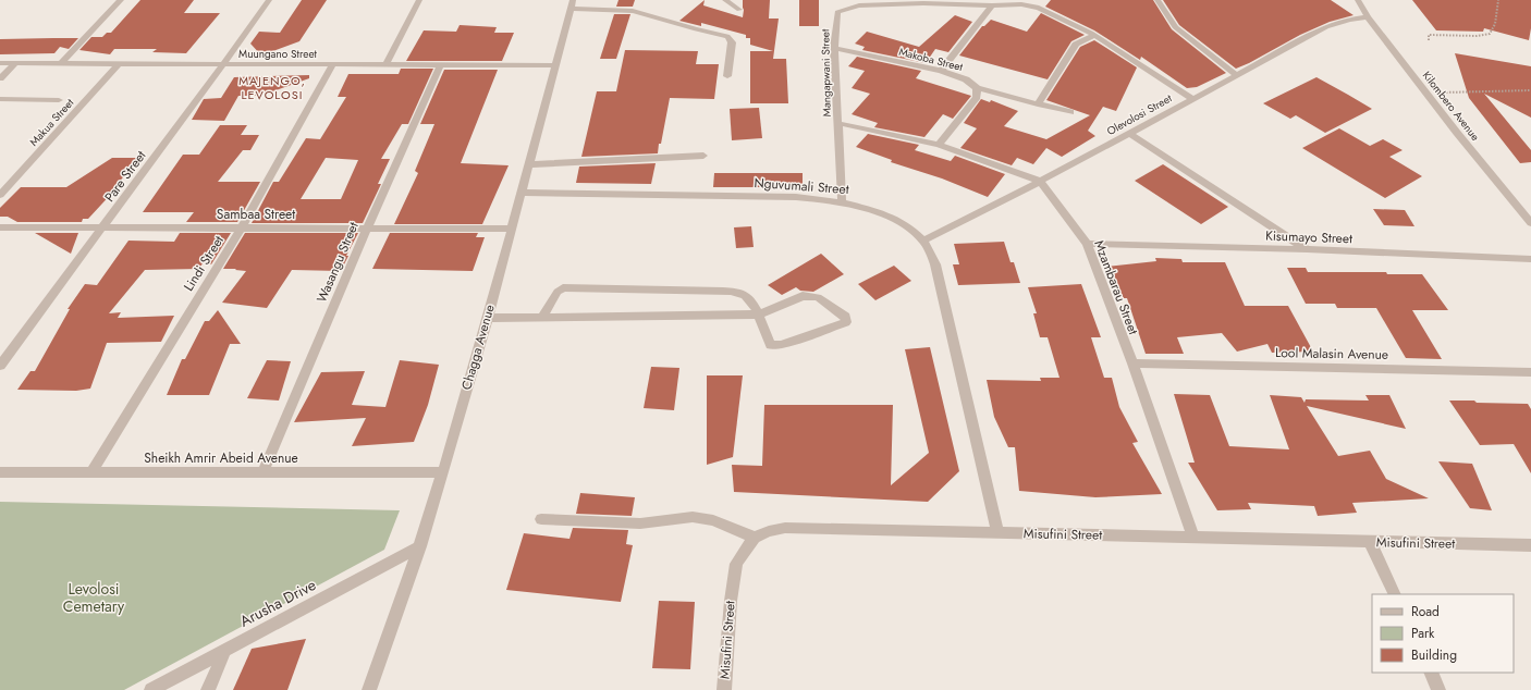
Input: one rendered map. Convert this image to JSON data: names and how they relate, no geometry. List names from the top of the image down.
{
  "streets": {
    "street": [
      "Muungano Street",
      "Makoba Street",
      "Mangapwani Street",
      "Kilombero Avenue",
      "Olevolosi Street",
      "Makua Street",
      "Pare Street",
      "Nguvumali Street",
      "Sambaa Street",
      "Kisumayo Street",
      "Wasangu Street",
      "Lindi Street",
      "Mzambarau Street",
      "Chagga Avenue",
      "Lool Malasin Avenue",
      "Sheikh Amrir Abeid Avenue",
      "Misufini Street",
      "Arusha Drive"
    ]
  },
  "crossings": [
    ["Muungano Street", "Makua Street"],
    ["Muungano Street", "Pare Street"],
    ["Muungano Street", "Wasangu Street"],
    ["Muungano Street", "Lindi Street"],
    ["Muungano Street", "Chagga Avenue"],
    ["Makoba Street", "Mangapwani Street"],
    ["Mangapwani Street", "Olevolosi Street"],
    ["Mangapwani Street", "Nguvumali Street"],
    ["Kilombero Avenue", "Olevolosi Street"],
    ["Olevolosi Street", "Nguvumali Street"],
    ["Olevolosi Street", "Mzambarau Street"],
    ["Pare Street", "Sambaa Street"],
    ["Nguvumali Street", "Chagga Avenue"],
    ["Nguvumali Street", "Misufini Street"],
    ["Sambaa Street", "Wasangu Street"],
    ["Sambaa Street", "Lindi Street"],
    ["Sambaa Street", "Chagga Avenue"],
    ["Kisumayo Street", "Mzambarau Street"],
    ["Wasangu Street", "Sheikh Amrir Abeid Avenue"],
    ["Lindi Street", "Sheikh Amrir Abeid Avenue"],
    ["Mzambarau Street", "Lool Malasin Avenue"],
    ["Mzambarau Street", "Misufini Street"],
    ["Chagga Avenue", "Sheikh Amrir Abeid Avenue"],
    ["Chagga Avenue", "Arusha Drive"]
  ],
  "districts": ["MAJENGO, LEVOLOSI"],
  "parks": ["Levolosi Cemetary"],
  "legend": ["Road", "Park", "Building"]
}
